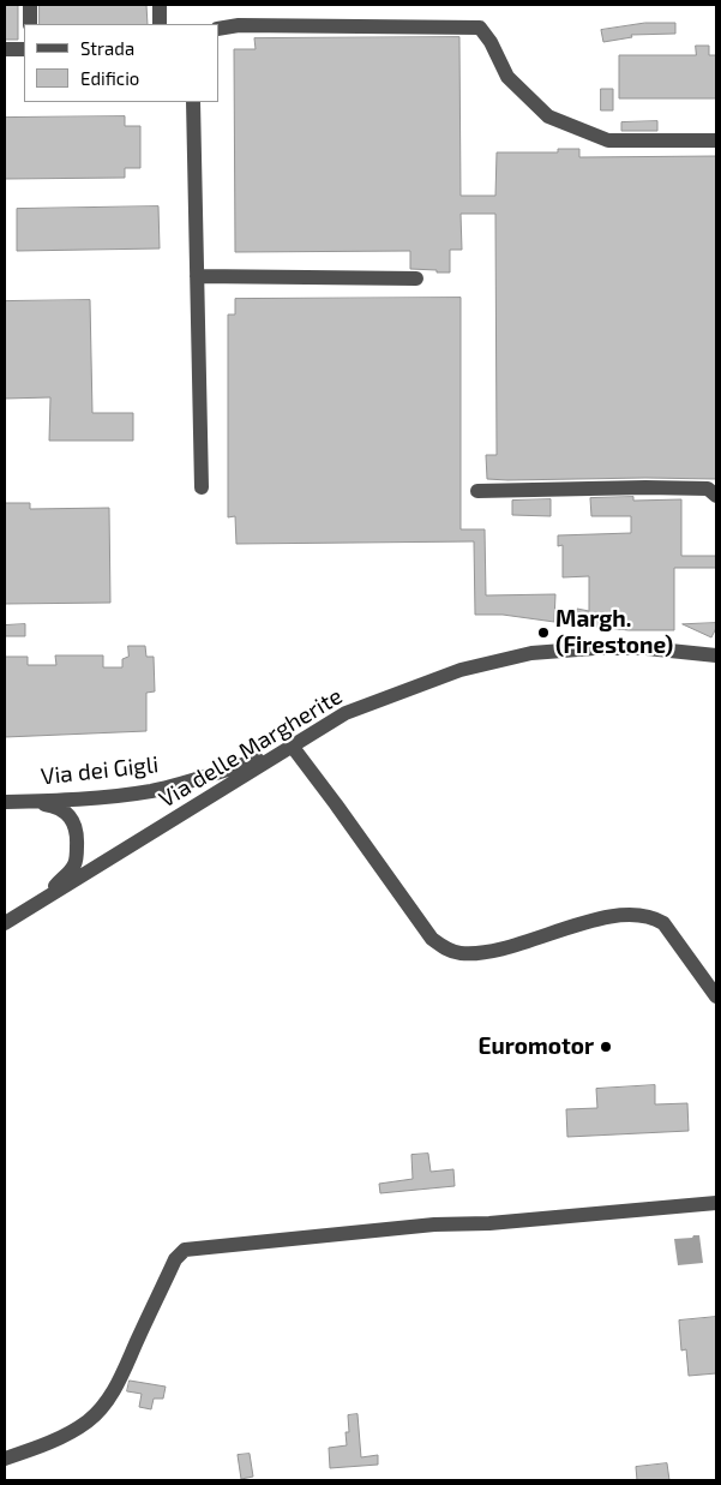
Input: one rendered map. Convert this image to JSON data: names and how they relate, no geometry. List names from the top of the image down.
{
  "streets": {
    "street": ["Via delle Margherite", "Via dei Gigli"]
  },
  "crossings": [
    ["Via delle Margherite", "Via dei Gigli"]
  ],
  "places": ["Margh. (Firestone)", "Euromotor"],
  "legend": ["Strada", "Edificio"]
}
